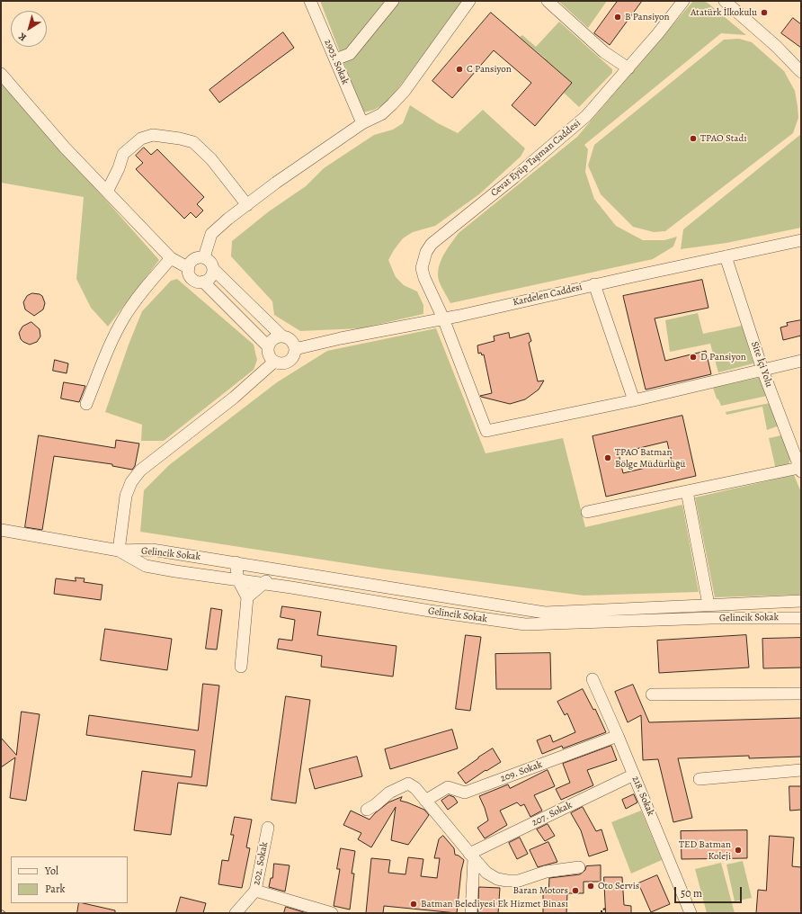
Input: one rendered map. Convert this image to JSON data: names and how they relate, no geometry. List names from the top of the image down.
{
  "streets": {
    "street": [
      "2903. Sokak",
      "Cevat Eyüp Taşman Caddesi",
      "Kardelen Caddesi",
      "Site İçi Yolu",
      "Gelincik Sokak",
      "209. Sokak",
      "218. Sokak",
      "207. Sokak",
      "202. Sokak"
    ]
  },
  "crossings": [
    ["Cevat Eyüp Taşman Caddesi", "Kardelen Caddesi"],
    ["Kardelen Caddesi", "Site İçi Yolu"],
    ["209. Sokak", "218. Sokak"],
    ["218. Sokak", "207. Sokak"]
  ],
  "places": [
    "Atatürk İlkokulu",
    "B Pansiyon",
    "C Pansiyon",
    "TPAO Stadı",
    "D Pansiyon",
    "TPAO Batman Bölge Müdürlüğü",
    "TED Batman Koleji",
    "Oto Servis",
    "Baran Motors",
    "Batman Belediyesi Ek Hizmet Binası"
  ],
  "legend": ["Yol", "Park"],
  "scale_bar": "50 m",
  "north": "bottom left"
}
